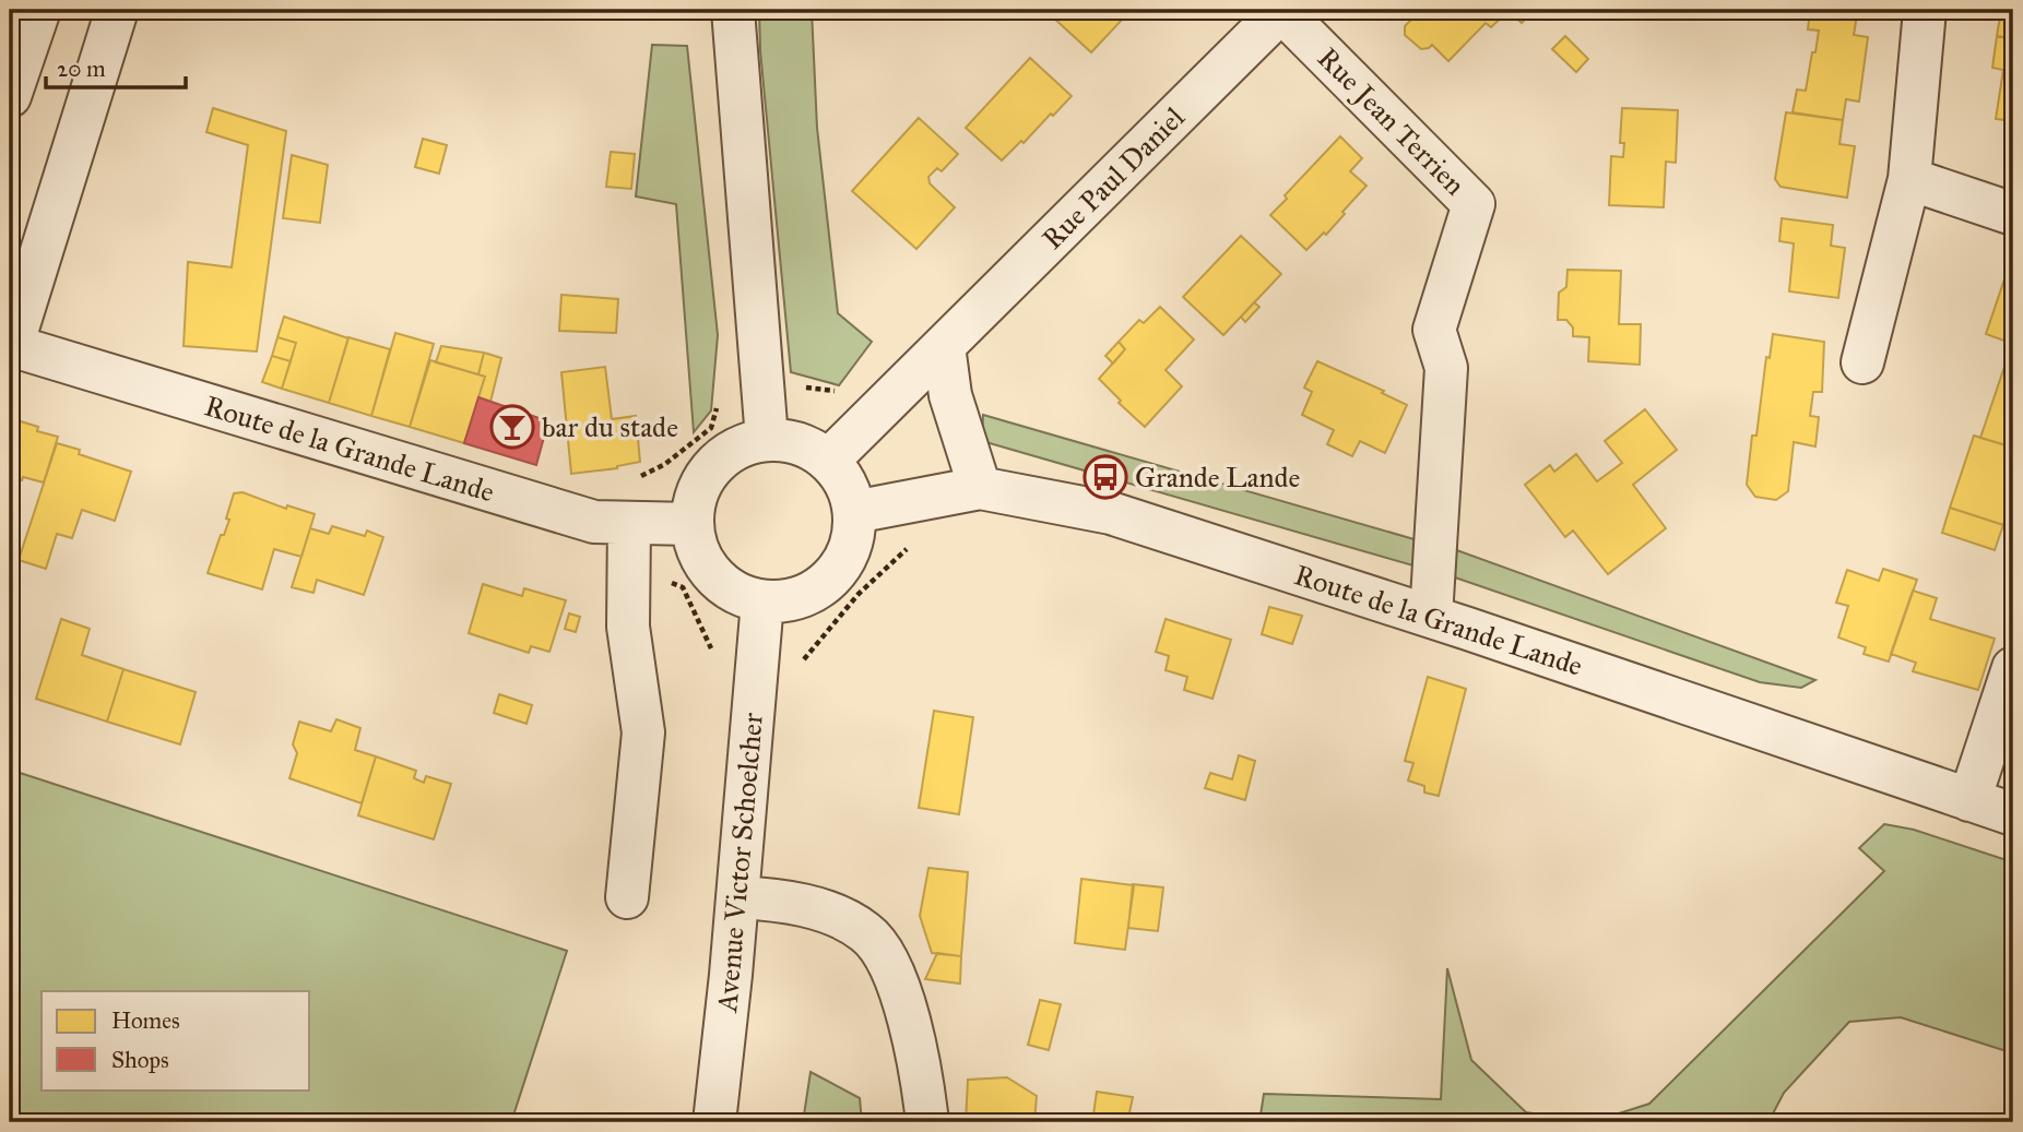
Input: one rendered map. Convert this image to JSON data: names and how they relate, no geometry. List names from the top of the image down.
{
  "streets": {
    "street": [
      "Rue Jean Terrien",
      "Rue Paul Daniel",
      "Route de la Grande Lande",
      "Avenue Victor Schoelcher"
    ]
  },
  "crossings": [
    ["Rue Jean Terrien", "Rue Paul Daniel"],
    ["Rue Jean Terrien", "Route de la Grande Lande"],
    ["Rue Paul Daniel", "Route de la Grande Lande"],
    ["Rue Paul Daniel", "Avenue Victor Schoelcher"],
    ["Route de la Grande Lande", "Avenue Victor Schoelcher"]
  ],
  "places": {
    "bar": ["bar du stade"],
    "bus stop": ["Grande Lande"]
  },
  "legend": ["Homes", "Shops"],
  "scale_bar": "20 m"
}
